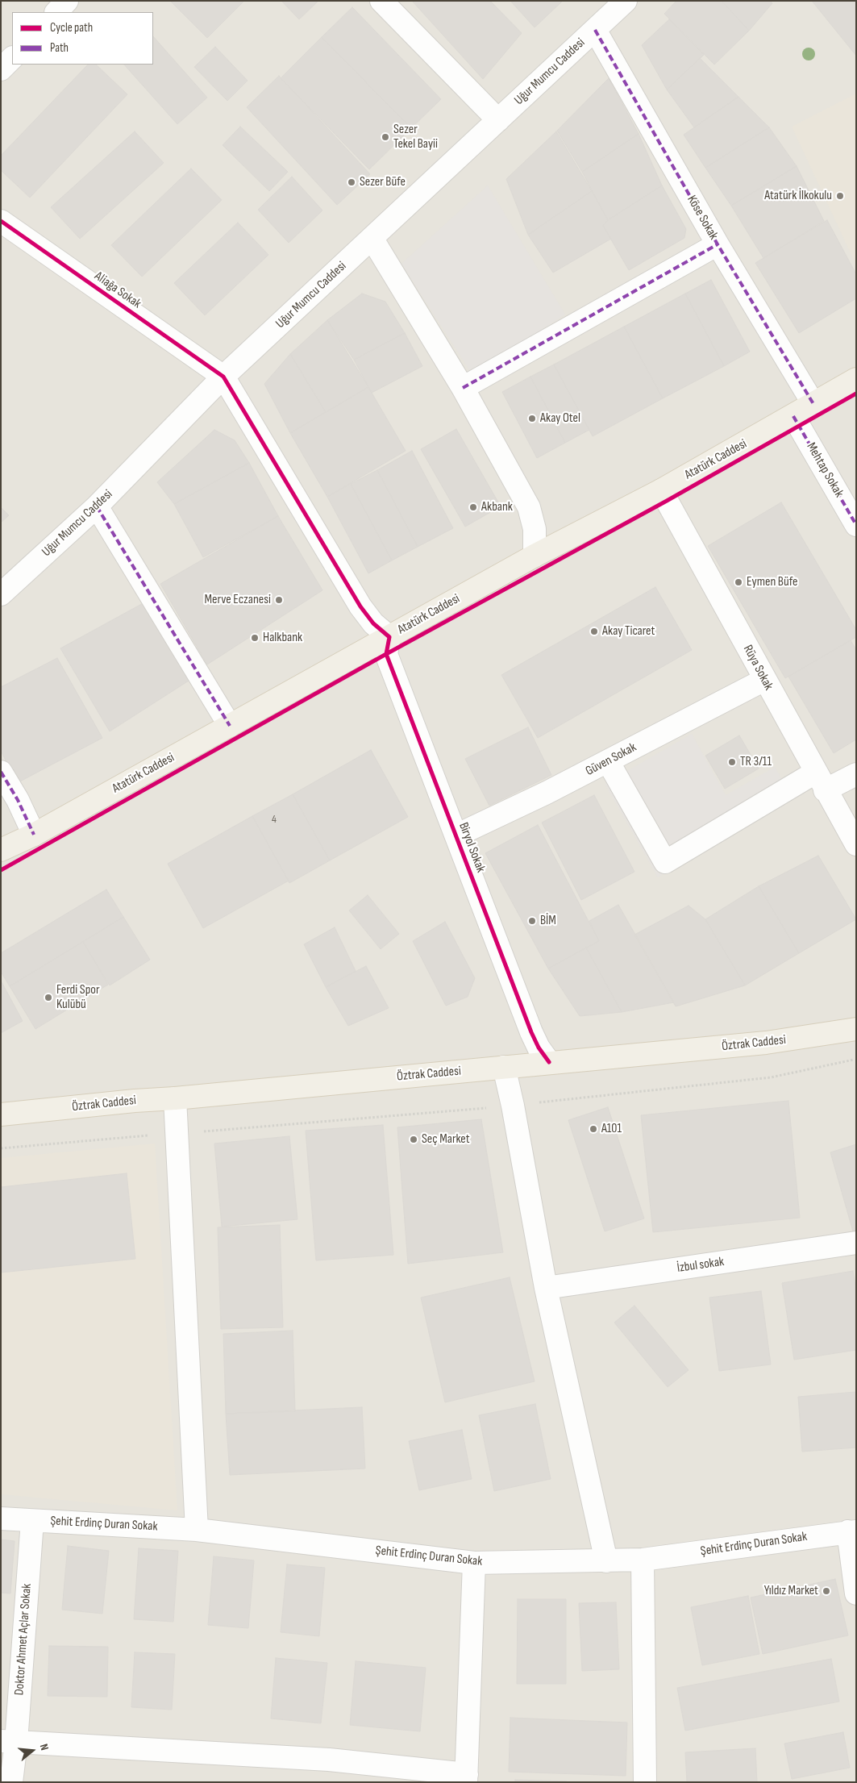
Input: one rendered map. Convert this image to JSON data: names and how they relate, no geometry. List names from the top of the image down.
{
  "streets": {
    "main road": ["Atatürk Caddesi", "Öztrak Caddesi"],
    "street": [
      "Uğur Mumcu Caddesi",
      "Köse Sokak",
      "Aliağa Sokak",
      "Mehtap Sokak",
      "Rüya Sokak",
      "Güven Sokak",
      "Biryol Sokak",
      "İzbul sokak",
      "Şehit Erdinç Duran Sokak",
      "Doktor Ahmet Açlar Sokak"
    ]
  },
  "crossings": [
    ["Uğur Mumcu Caddesi", "Köse Sokak"],
    ["Uğur Mumcu Caddesi", "Aliağa Sokak"],
    ["Köse Sokak", "Atatürk Caddesi"],
    ["Atatürk Caddesi", "Mehtap Sokak"],
    ["Atatürk Caddesi", "Rüya Sokak"],
    ["Atatürk Caddesi", "Biryol Sokak"],
    ["Rüya Sokak", "Güven Sokak"],
    ["Güven Sokak", "Biryol Sokak"],
    ["Biryol Sokak", "Öztrak Caddesi"],
    ["Şehit Erdinç Duran Sokak", "Doktor Ahmet Açlar Sokak"]
  ],
  "places": [
    "Sezer Tekel Bayii",
    "Sezer Büfe",
    "Atatürk İlkokulu",
    "Akay Otel",
    "Akbank",
    "Eymen Büfe",
    "Merve Eczanesi",
    "Akay Ticaret",
    "Halkbank",
    "TR 3/11",
    "BİM",
    "Ferdi Spor Kulübü",
    "A101",
    "Seç Market",
    "Yıldız Market"
  ],
  "house_numbers": ["4"],
  "legend": ["Cycle path", "Path"],
  "north": "right"
}
